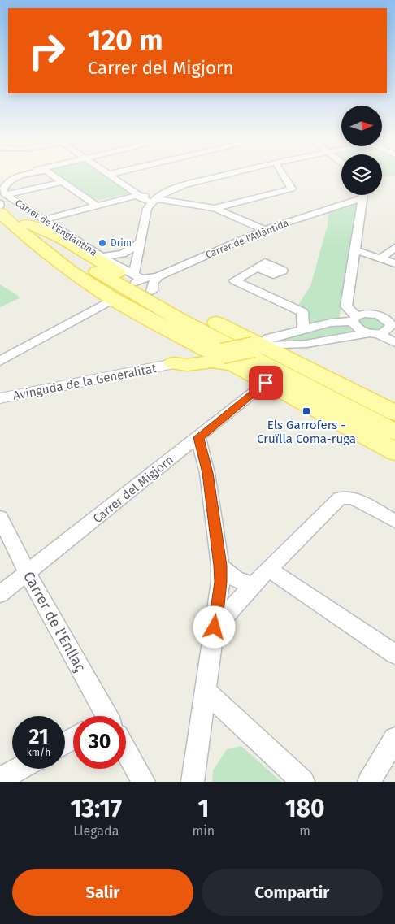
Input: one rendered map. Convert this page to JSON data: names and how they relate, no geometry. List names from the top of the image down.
{
  "streets": {
    "street": [
      "Carrer de l'Englantina",
      "Carrer de l'Atlàntida",
      "Avinguda de la Generalitat",
      "Carrer del Migjorn",
      "Carrer de l'Enllaç"
    ]
  },
  "crossings": [
    ["Carrer del Migjorn", "Carrer de l'Enllaç"]
  ],
  "places": {
    "other": ["Drim"],
    "transit": ["Els Garrofers - Cruïlla Coma-ruga"]
  },
  "north": "right",
  "page": {
    "turn": ["120 m", "Carrer del Migjorn"],
    "speed": "21 km/h",
    "limit": "30",
    "eta": [
      "13:17",
      "Llegada",
      "1",
      "min",
      "180",
      "m"
    ],
    "buttons": ["Salir", "Compartir"]
  }
}
